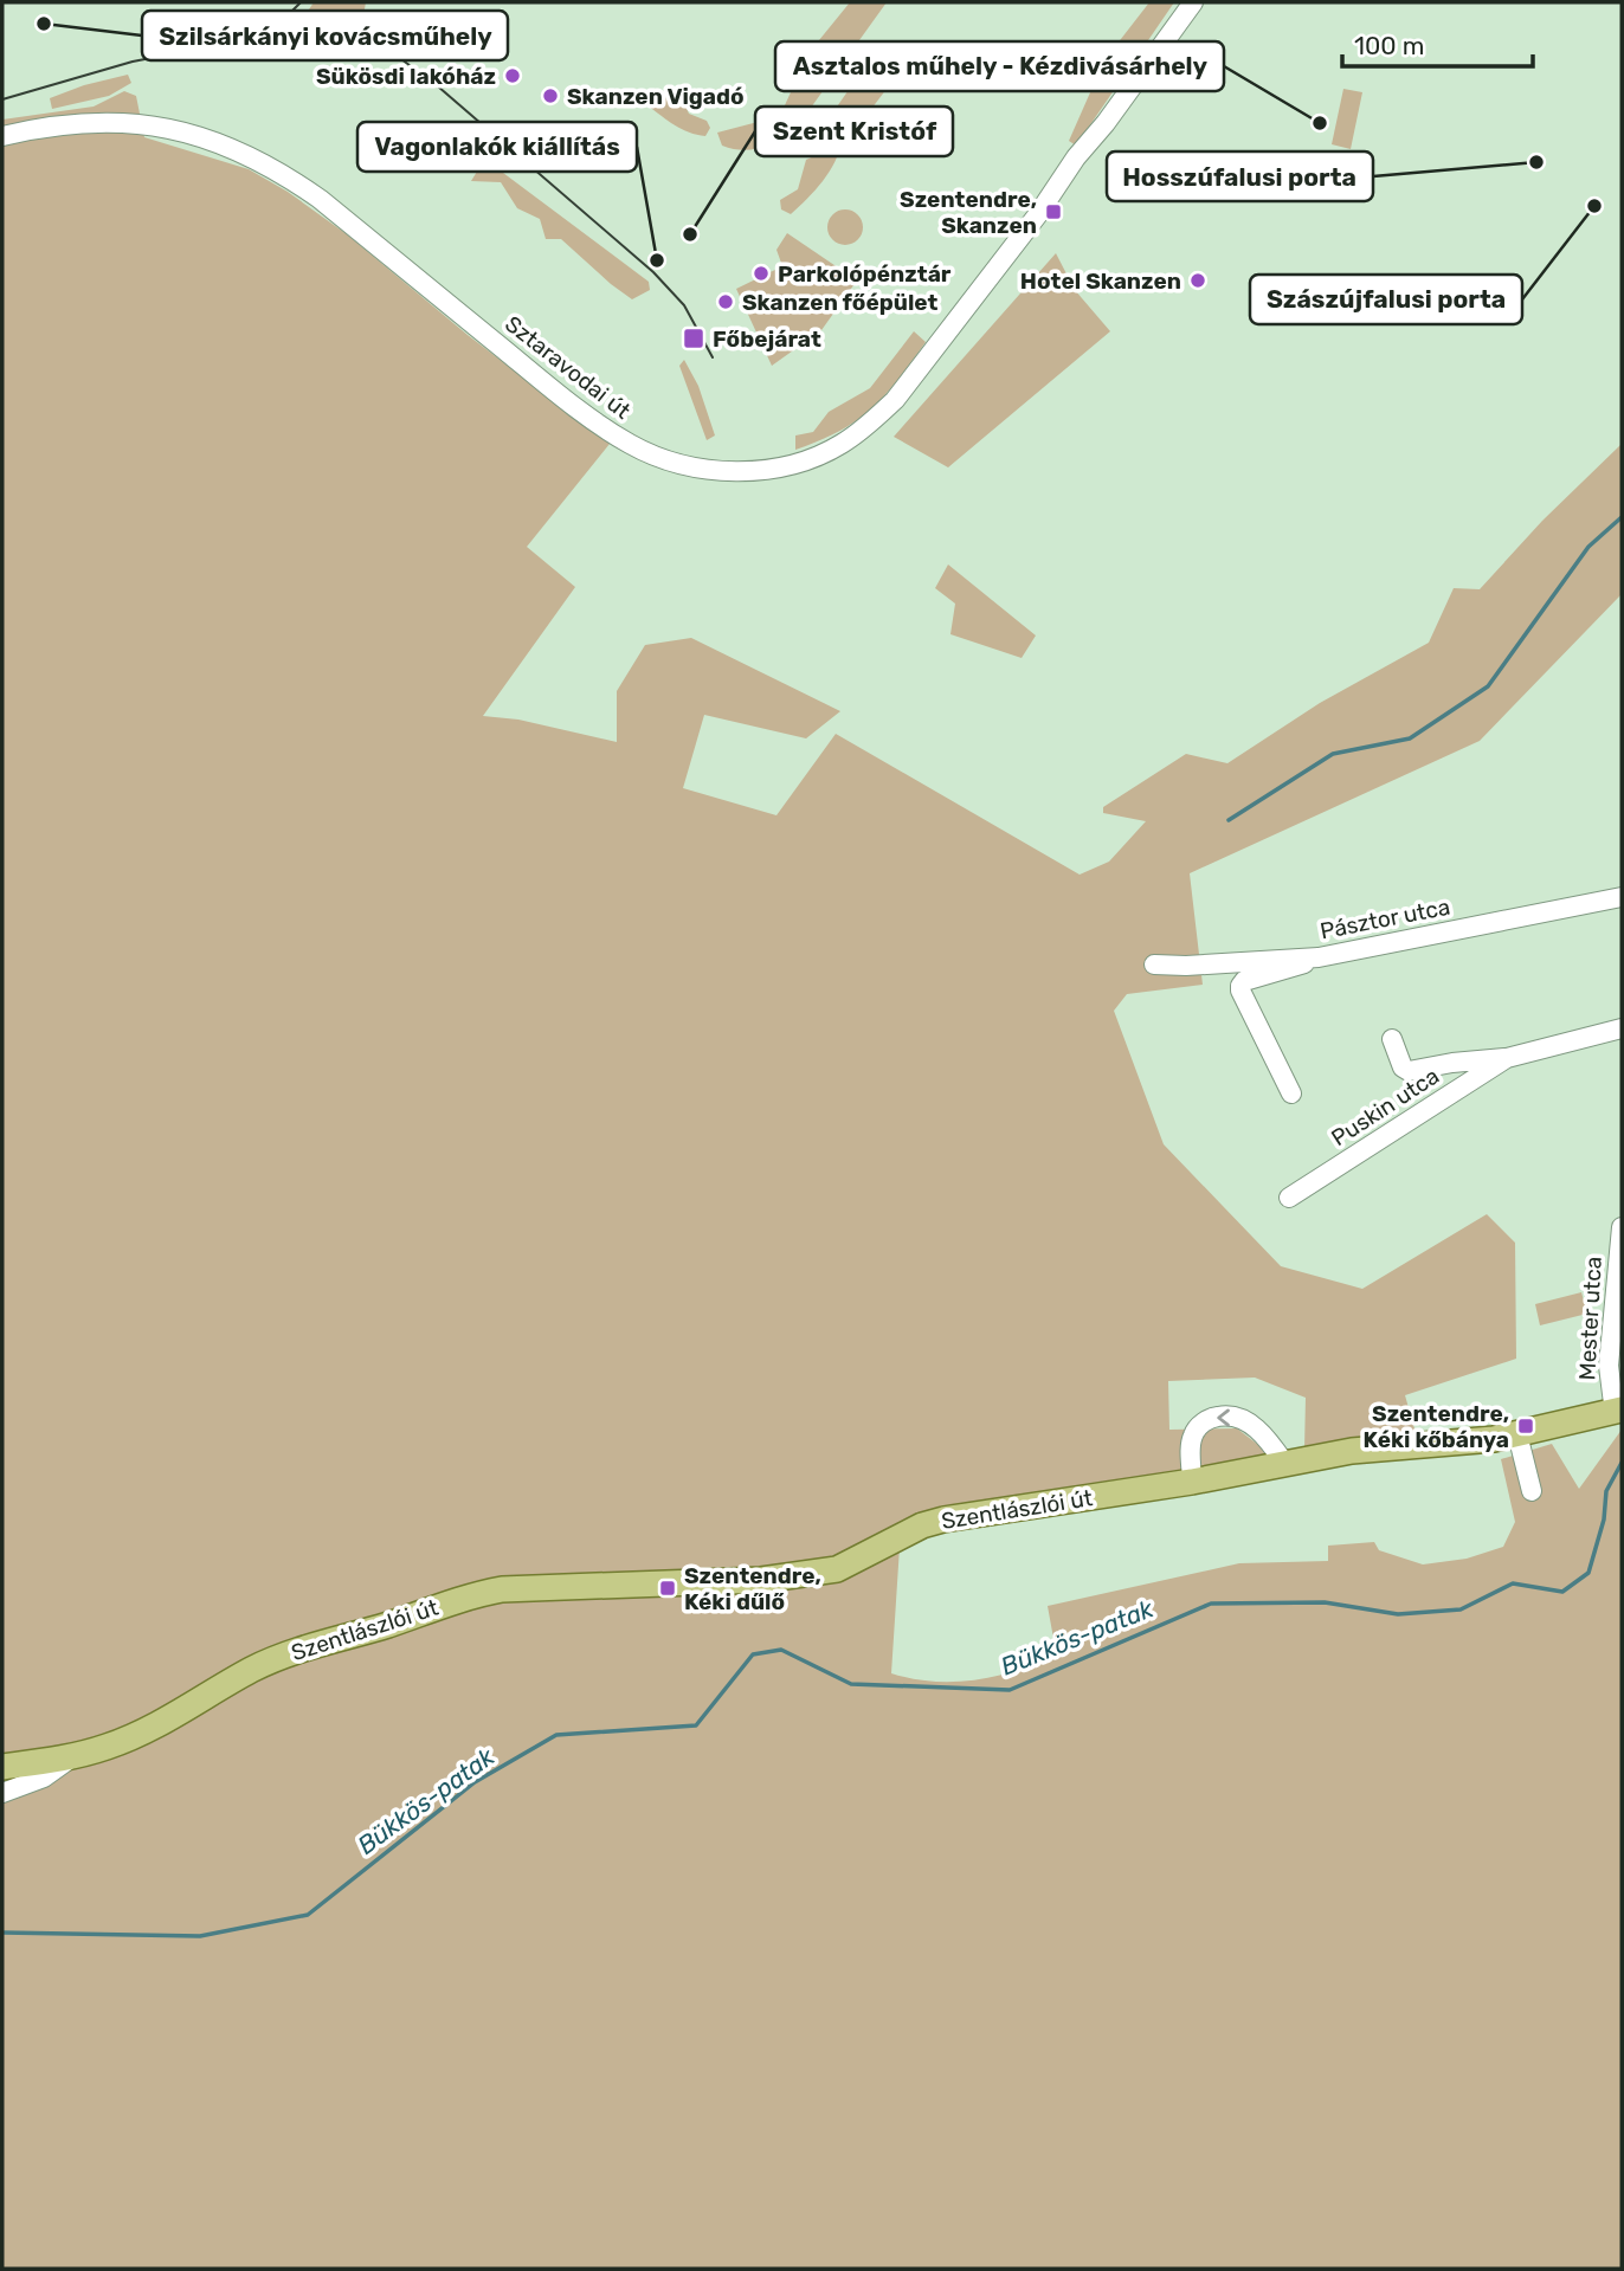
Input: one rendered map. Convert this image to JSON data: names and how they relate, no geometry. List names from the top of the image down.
{
  "streets": {
    "main road": ["Szentlászlói út"],
    "street": [
      "Sztaravodai út",
      "Pásztor utca",
      "Puskin utca",
      "Mester utca"
    ]
  },
  "crossings": [
    ["Mester utca", "Szentlászlói út"]
  ],
  "water": ["Bükkös-patak"],
  "places": {
    "other": [
      "Szilsárkányi kovácsműhely",
      "Sükösdi lakóház",
      "Skanzen Vigadó",
      "Asztalos műhely - Kézdivásárhely",
      "Hosszúfalusi porta",
      "Szászújfalusi porta",
      "Szent Kristóf",
      "Vagonlakók kiállítás",
      "Parkolópénztár",
      "Hotel Skanzen",
      "Skanzen főépület"
    ],
    "transit": [
      "Szentendre, Skanzen",
      "Főbejárat",
      "Szentendre, Kéki kőbánya",
      "Szentendre, Kéki dűlő"
    ]
  },
  "scale_bar": "100 m"
}
